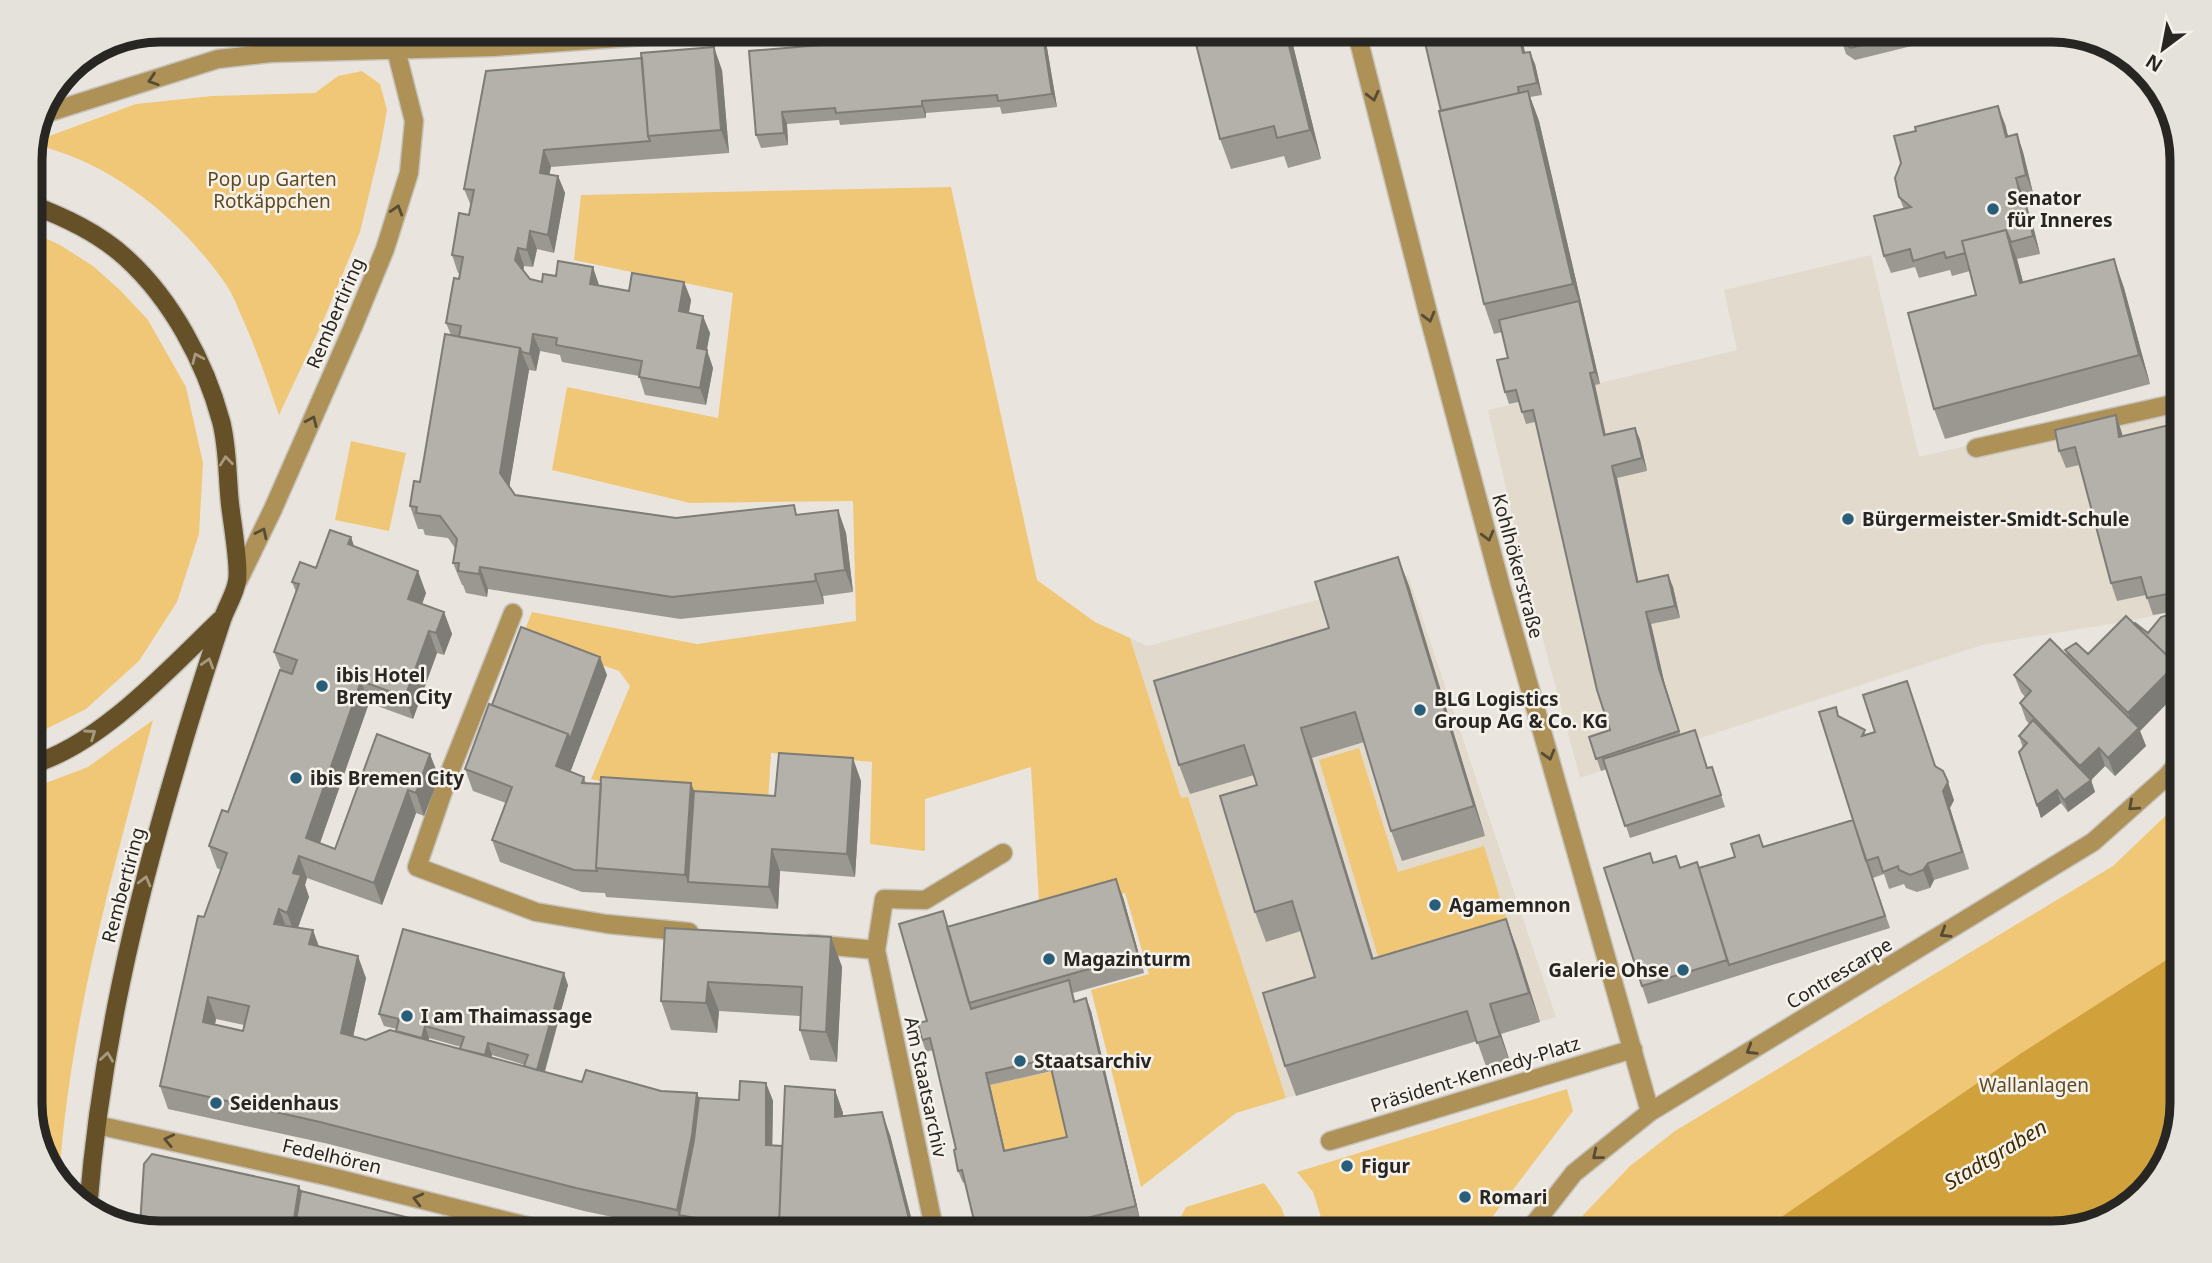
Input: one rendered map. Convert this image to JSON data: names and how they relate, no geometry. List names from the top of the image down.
{
  "streets": {
    "main road": ["Rembertiring"],
    "street": [
      "Kohlhökerstraße",
      "Contrescarpe",
      "Präsident-Kennedy-Platz",
      "Am Staatsarchiv",
      "Fedelhören"
    ]
  },
  "crossings": [
    ["Rembertiring", "Fedelhören"],
    ["Kohlhökerstraße", "Contrescarpe"],
    ["Kohlhökerstraße", "Präsident-Kennedy-Platz"]
  ],
  "one_way": [
    "Rembertiring",
    "Kohlhökerstraße",
    "Contrescarpe",
    "Fedelhören"
  ],
  "water": ["Stadtgraben"],
  "parks": ["Pop up Garten Rotkäppchen", "Wallanlagen"],
  "places": [
    "Senator für Inneres",
    "Bürgermeister-Smidt-Schule",
    "ibis Hotel Bremen City",
    "BLG Logistics Group AG & Co. KG",
    "ibis Bremen City",
    "Agamemnon",
    "Magazinturm",
    "Galerie Ohse",
    "I am Thaimassage",
    "Staatsarchiv",
    "Seidenhaus",
    "Figur",
    "Romari"
  ],
  "north": "bottom left"
}
